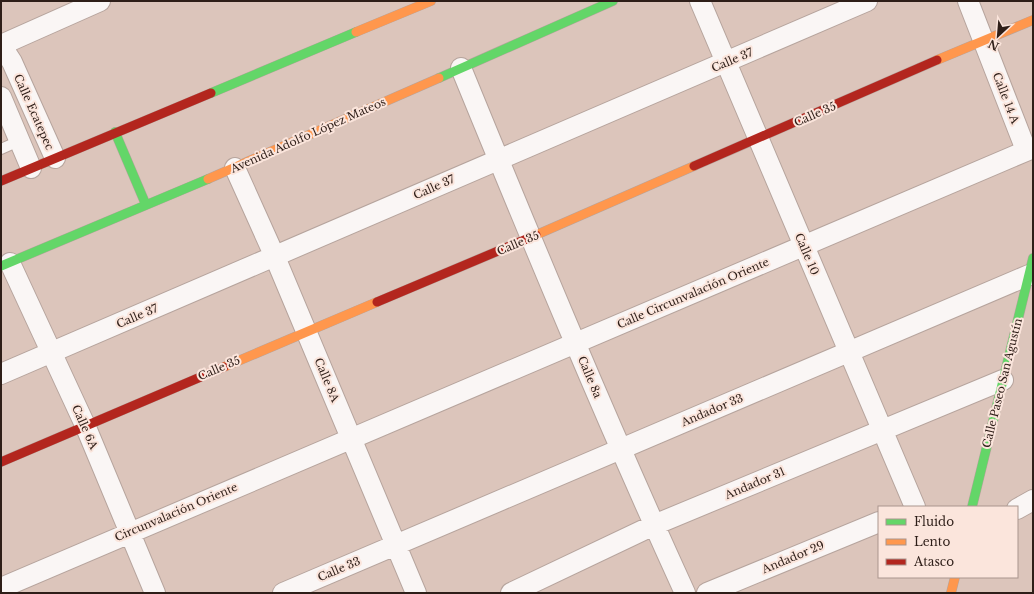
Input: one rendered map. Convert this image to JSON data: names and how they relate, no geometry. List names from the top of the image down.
{
  "streets": {
    "street": [
      "Calle 37",
      "Calle 14 A",
      "Calle Ecatepec",
      "Calle 35",
      "Avenida Adolfo López Mateos",
      "Calle 10",
      "Calle Circunvalación Oriente",
      "Calle 8a",
      "Calle 8A",
      "Calle Paseo San Agustín",
      "Andador 33",
      "Calle 6A",
      "Andador 31",
      "Circunvalación Oriente",
      "Andador 29",
      "Calle 33"
    ]
  },
  "crossings": [
    ["Calle 37", "Calle 10"],
    ["Calle 37", "Calle 8a"],
    ["Calle 37", "Calle 8A"],
    ["Calle 37", "Calle 6A"],
    ["Calle 14 A", "Calle 35"],
    ["Calle 14 A", "Calle Circunvalación Oriente"],
    ["Calle 35", "Calle 10"],
    ["Calle 35", "Calle 8a"],
    ["Calle 35", "Calle 8A"],
    ["Calle 35", "Calle 6A"],
    ["Avenida Adolfo López Mateos", "Calle 8A"],
    ["Avenida Adolfo López Mateos", "Calle 6A"],
    ["Calle 10", "Calle Circunvalación Oriente"],
    ["Calle 10", "Andador 33"],
    ["Calle 10", "Andador 31"],
    ["Calle Circunvalación Oriente", "Calle 8a"],
    ["Calle Circunvalación Oriente", "Calle 8A"],
    ["Calle Circunvalación Oriente", "Circunvalación Oriente"],
    ["Calle 8a", "Andador 33"],
    ["Calle 8a", "Andador 31"],
    ["Calle 8A", "Andador 33"],
    ["Calle 8A", "Circunvalación Oriente"],
    ["Calle 8A", "Calle 33"],
    ["Calle Paseo San Agustín", "Andador 33"],
    ["Calle Paseo San Agustín", "Andador 31"],
    ["Andador 33", "Calle 33"],
    ["Calle 6A", "Circunvalación Oriente"]
  ],
  "legend": ["Fluido", "Lento", "Atasco"],
  "north": "bottom left"
}
